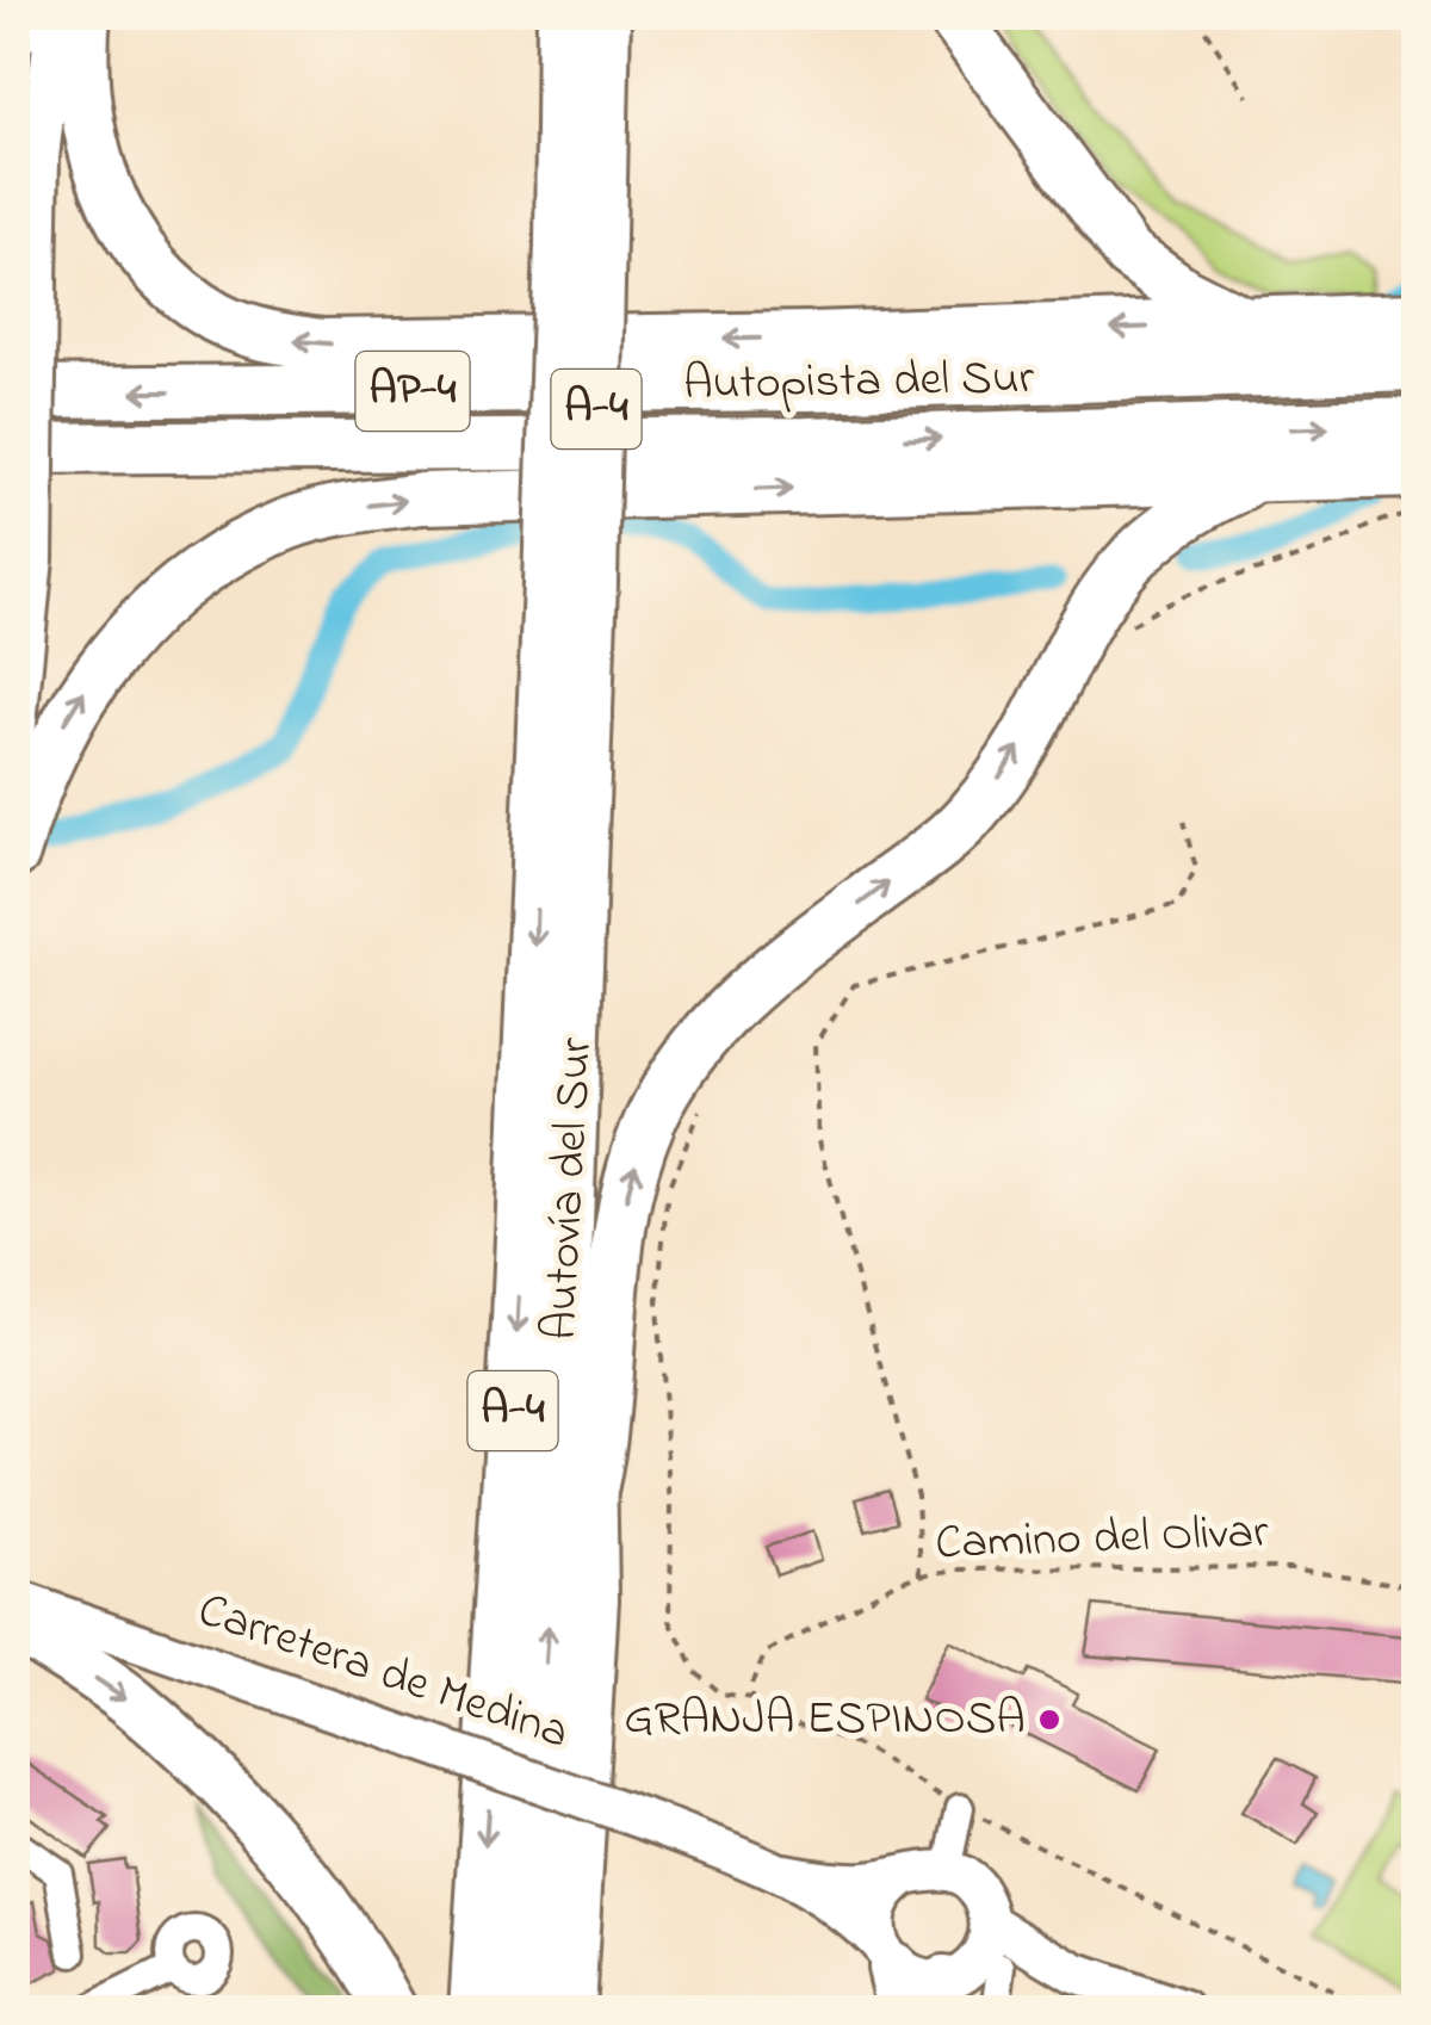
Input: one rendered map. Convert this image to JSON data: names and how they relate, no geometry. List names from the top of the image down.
{
  "streets": {
    "highway": [
      "Autopista del Sur",
      "AP-4",
      "A-4",
      "Autovía del Sur"
    ],
    "main road": ["Carretera de Medina"],
    "path": ["Camino del Olivar"]
  },
  "crossings": [
    ["A-4", "Autovía del Sur"]
  ],
  "places": ["GRANJA ESPINOSA"]
}
